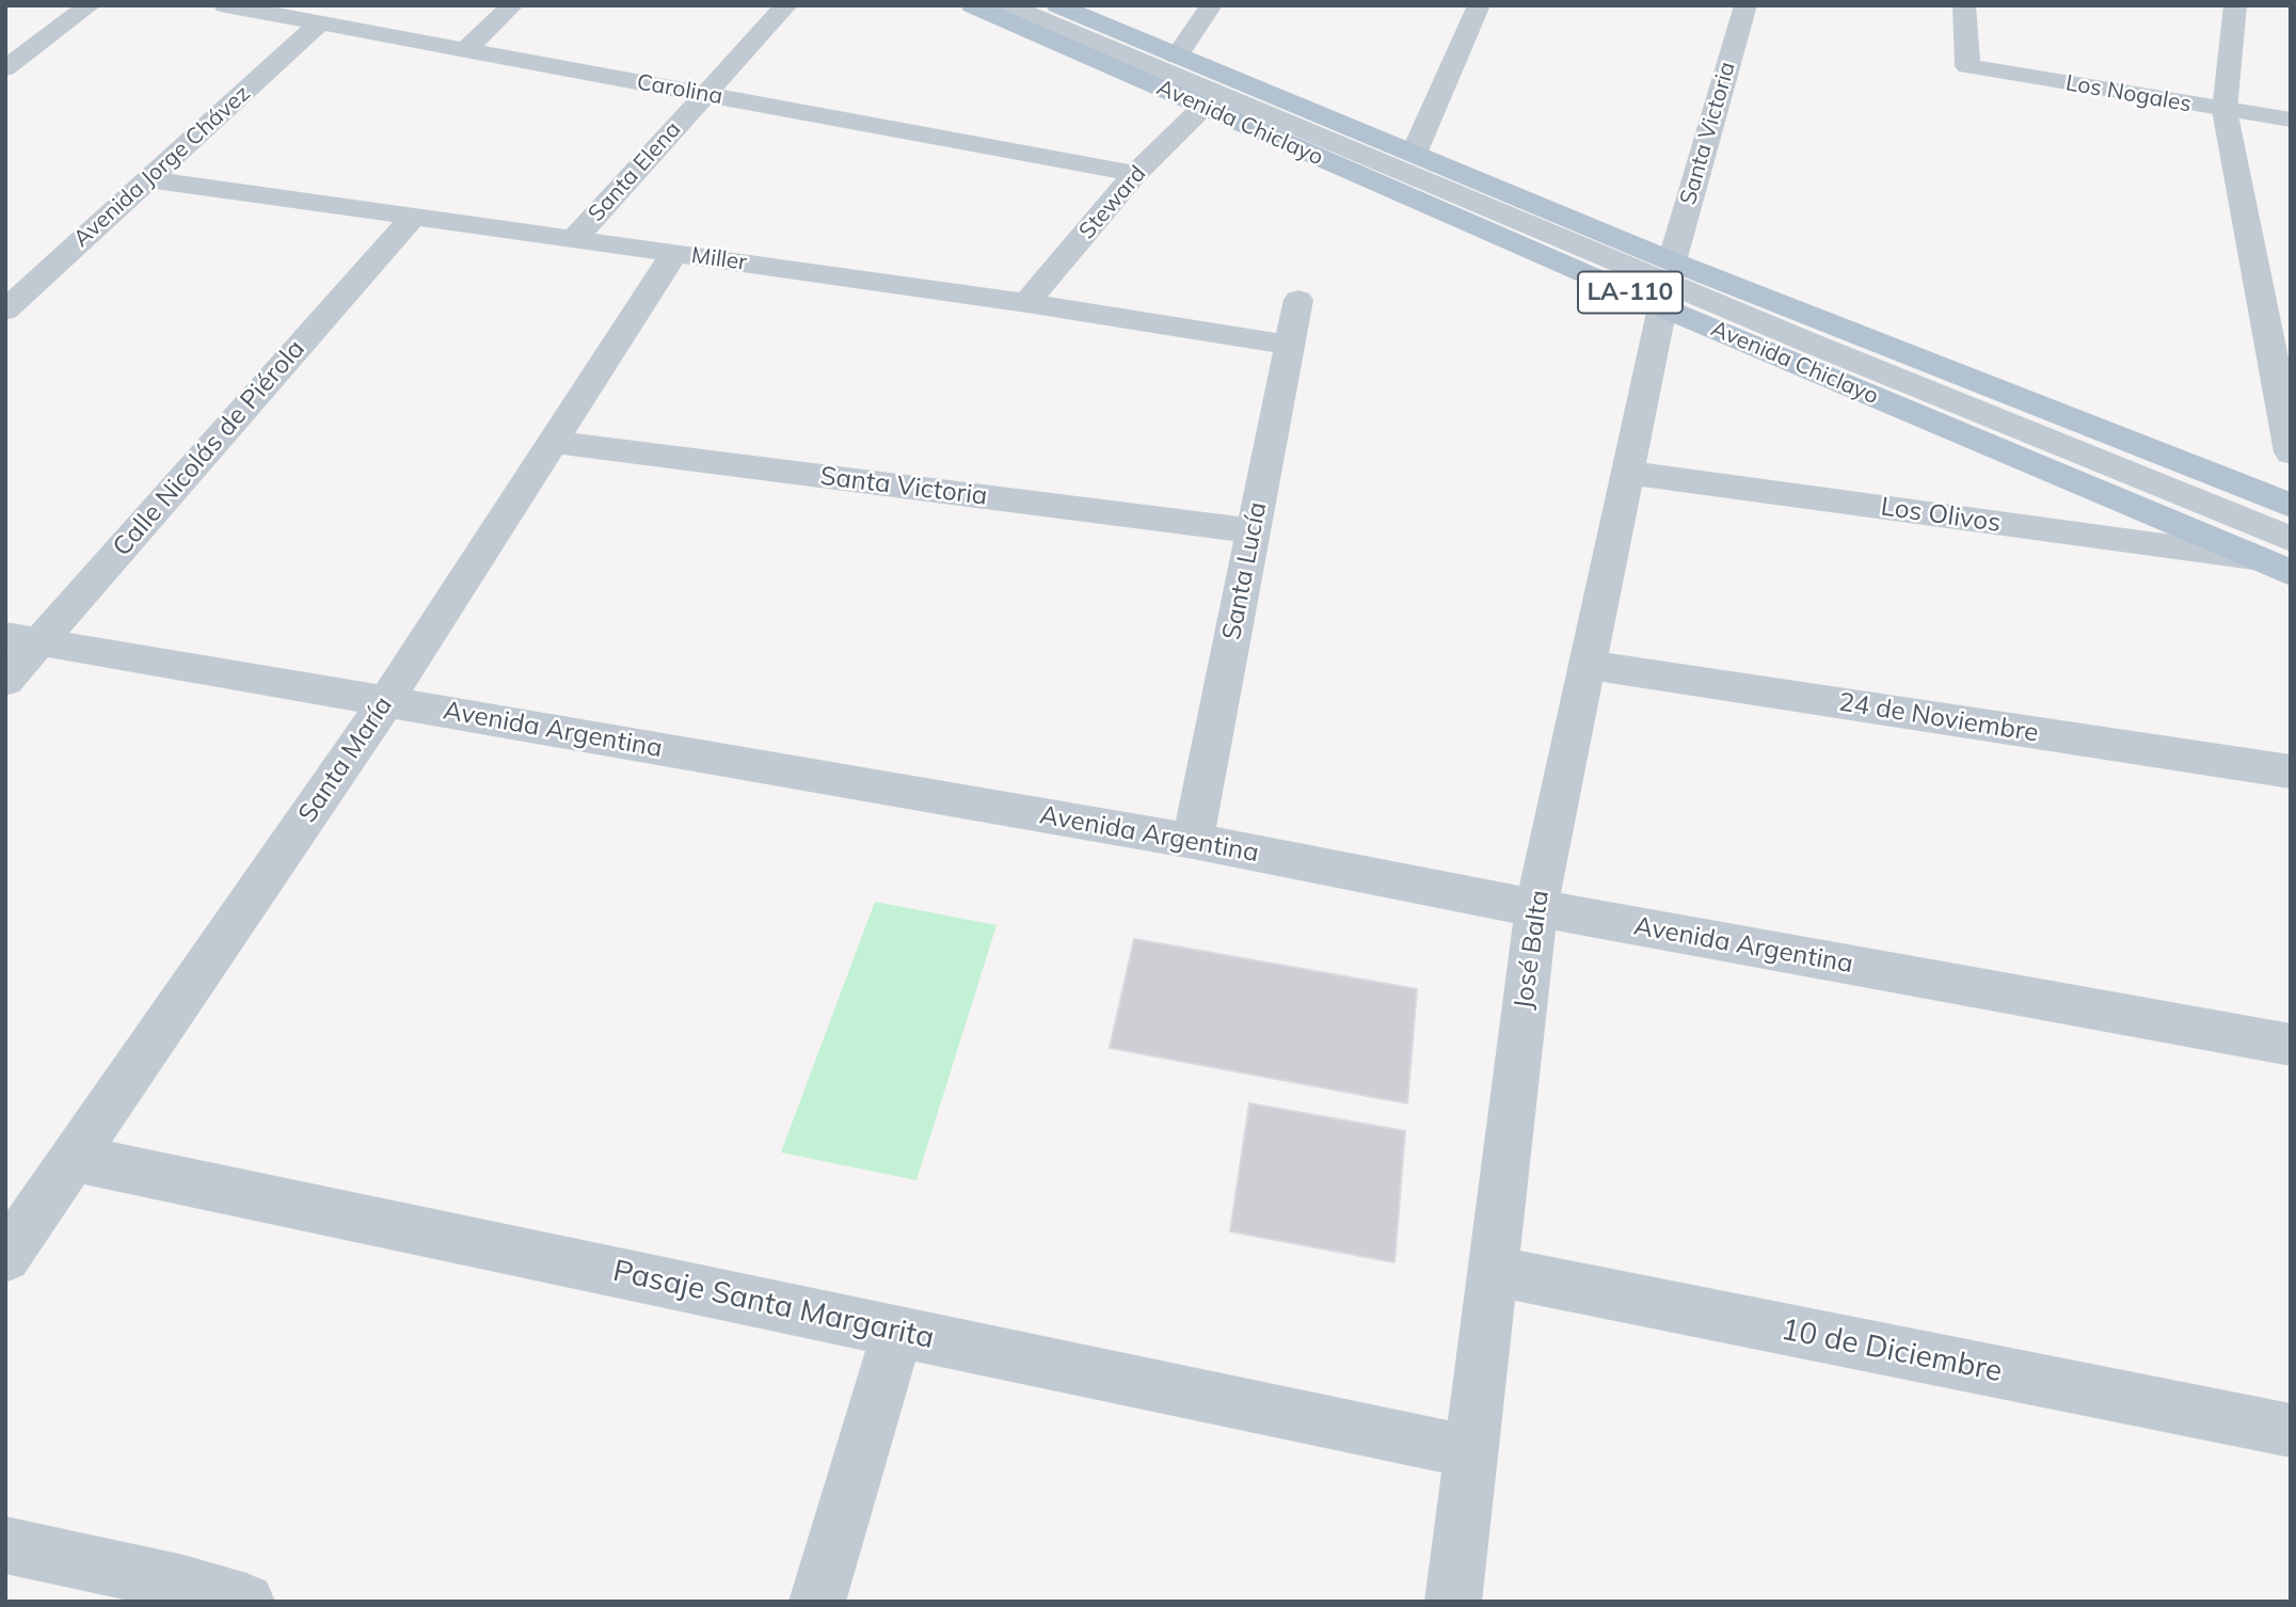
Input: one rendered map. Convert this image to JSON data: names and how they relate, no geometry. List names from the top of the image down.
{
  "streets": {
    "main road": ["Avenida Chiclayo", "LA-110"],
    "street": [
      "Carolina",
      "Los Nogales",
      "Santa Victoria",
      "Avenida Jorge Chávez",
      "Santa Elena",
      "Steward",
      "Miller",
      "Calle Nicolás de Piérola",
      "Los Olivos",
      "Santa Lucía",
      "24 de Noviembre",
      "Avenida Argentina",
      "Santa María",
      "José Balta",
      "Pasaje Santa Margarita",
      "10 de Diciembre"
    ]
  },
  "crossings": [
    ["Carolina", "Avenida Jorge Chávez"],
    ["Carolina", "Santa Elena"],
    ["Carolina", "Steward"],
    ["Avenida Chiclayo", "Santa Victoria"],
    ["Avenida Chiclayo", "Steward"],
    ["Avenida Chiclayo", "Los Olivos"],
    ["Avenida Chiclayo", "José Balta"],
    ["Santa Victoria", "Santa Lucía"],
    ["Santa Victoria", "Santa María"],
    ["Avenida Jorge Chávez", "Miller"],
    ["Santa Elena", "Miller"],
    ["Steward", "Miller"],
    ["Miller", "Calle Nicolás de Piérola"],
    ["Miller", "Santa Lucía"],
    ["Miller", "Santa María"],
    ["Calle Nicolás de Piérola", "Avenida Argentina"],
    ["Los Olivos", "José Balta"],
    ["Santa Lucía", "Avenida Argentina"],
    ["24 de Noviembre", "José Balta"],
    ["Avenida Argentina", "Santa María"],
    ["Avenida Argentina", "José Balta"],
    ["Santa María", "Pasaje Santa Margarita"],
    ["José Balta", "Pasaje Santa Margarita"],
    ["José Balta", "10 de Diciembre"]
  ]
}
